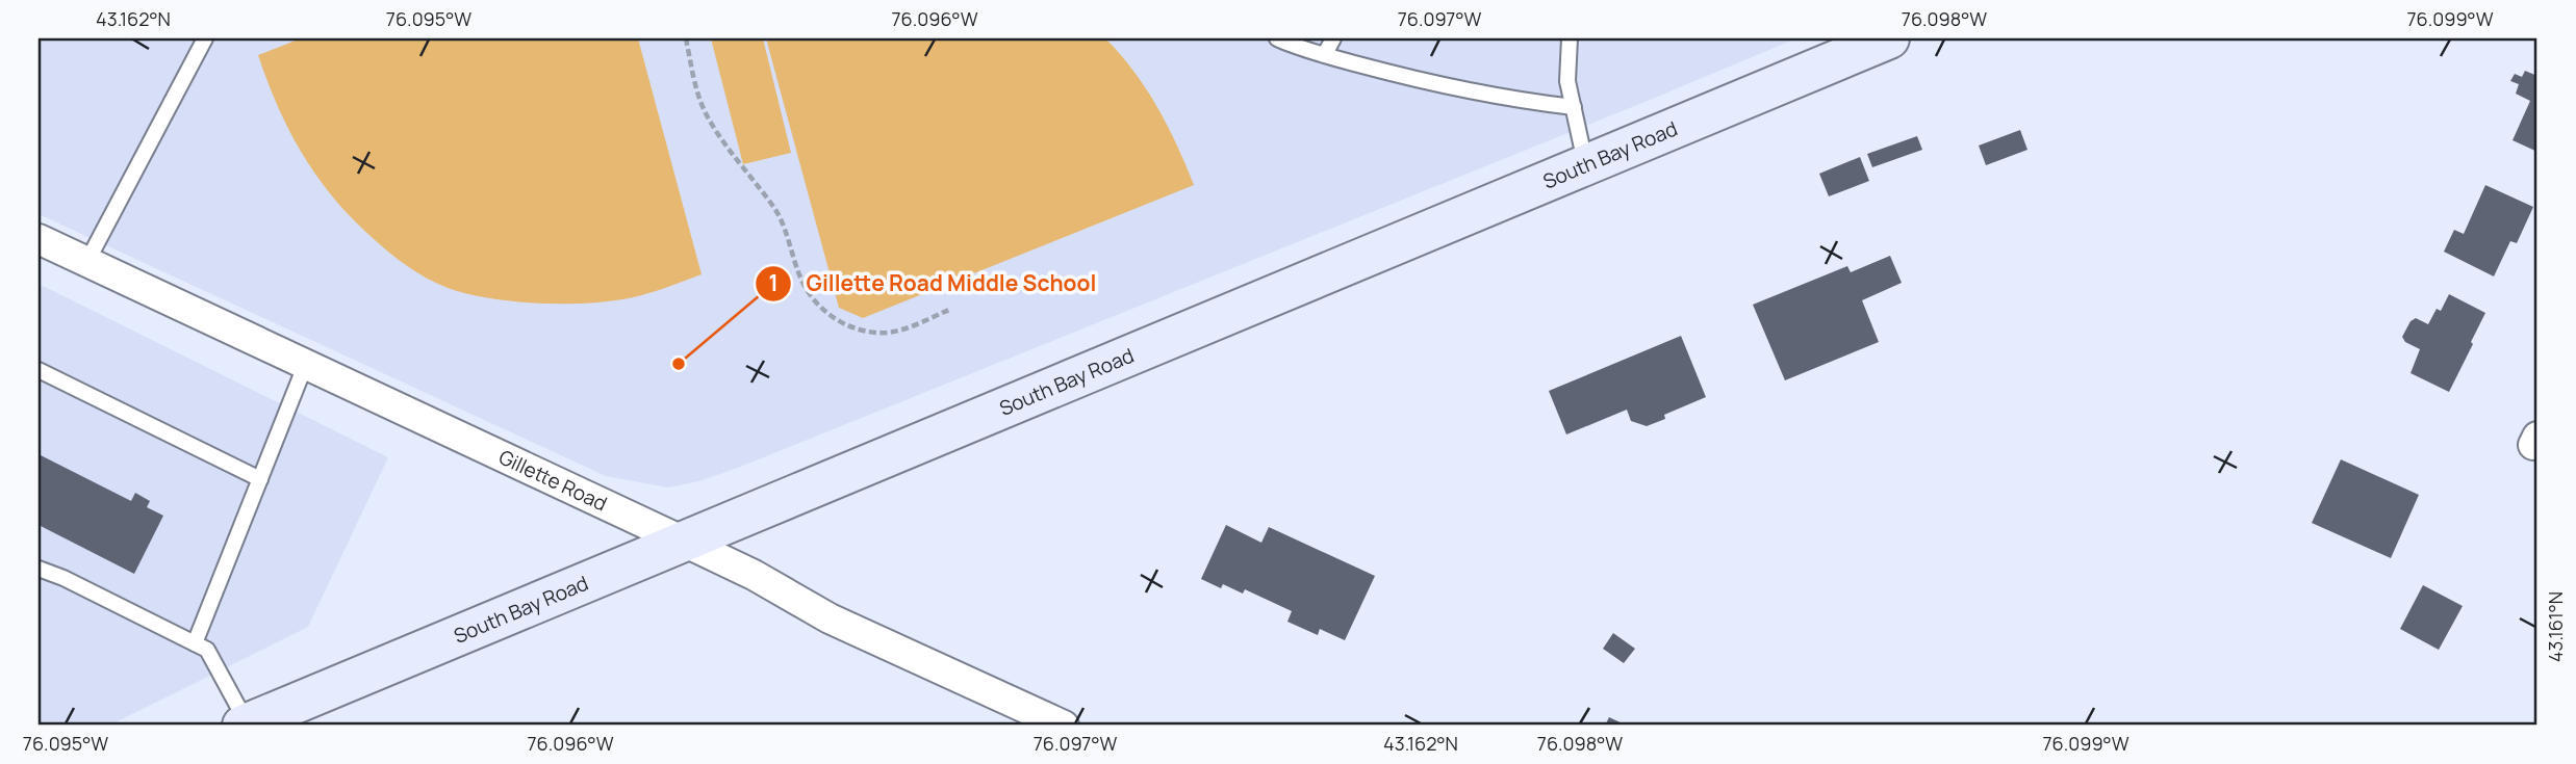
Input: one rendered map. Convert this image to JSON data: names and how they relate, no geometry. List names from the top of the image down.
{
  "streets": {
    "street": ["South Bay Road", "Gillette Road"]
  },
  "crossings": [
    ["South Bay Road", "Gillette Road"]
  ],
  "places": ["Gillette Road Middle School"],
  "coordinates": [
    "43.162°N",
    "76.095°W",
    "76.096°W",
    "76.097°W",
    "76.098°W",
    "76.099°W",
    "43.161°N"
  ]
}
